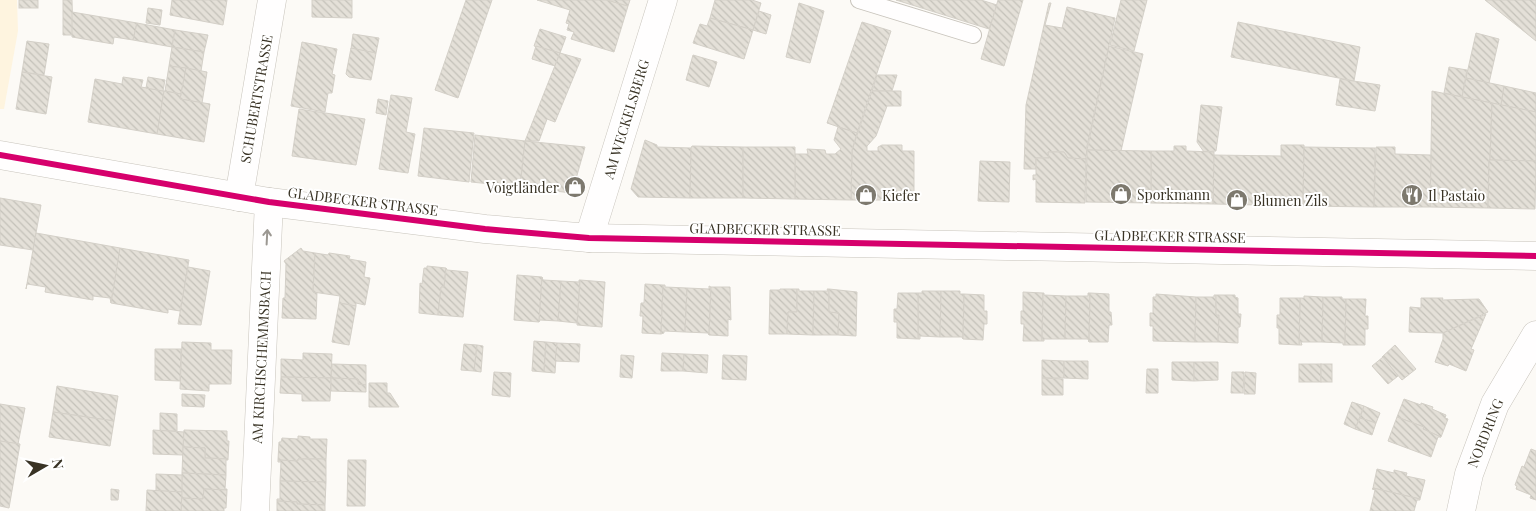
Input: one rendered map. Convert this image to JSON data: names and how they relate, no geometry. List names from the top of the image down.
{
  "streets": {
    "main road": [
      "SCHUBERTSTRASSE",
      "AM WECKELSBERG",
      "GLADBECKER STRASSE",
      "AM KIRCHSCHEMMSBACH",
      "NORDRING"
    ]
  },
  "crossings": [
    ["SCHUBERTSTRASSE", "GLADBECKER STRASSE"],
    ["AM WECKELSBERG", "GLADBECKER STRASSE"],
    ["GLADBECKER STRASSE", "AM KIRCHSCHEMMSBACH"]
  ],
  "one_way": ["AM KIRCHSCHEMMSBACH"],
  "places": {
    "shop": [
      "Voigtländer",
      "Sporkmann",
      "Kiefer",
      "Blumen Zils"
    ],
    "restaurant": ["Il Pastaio"]
  },
  "north": "right"
}
